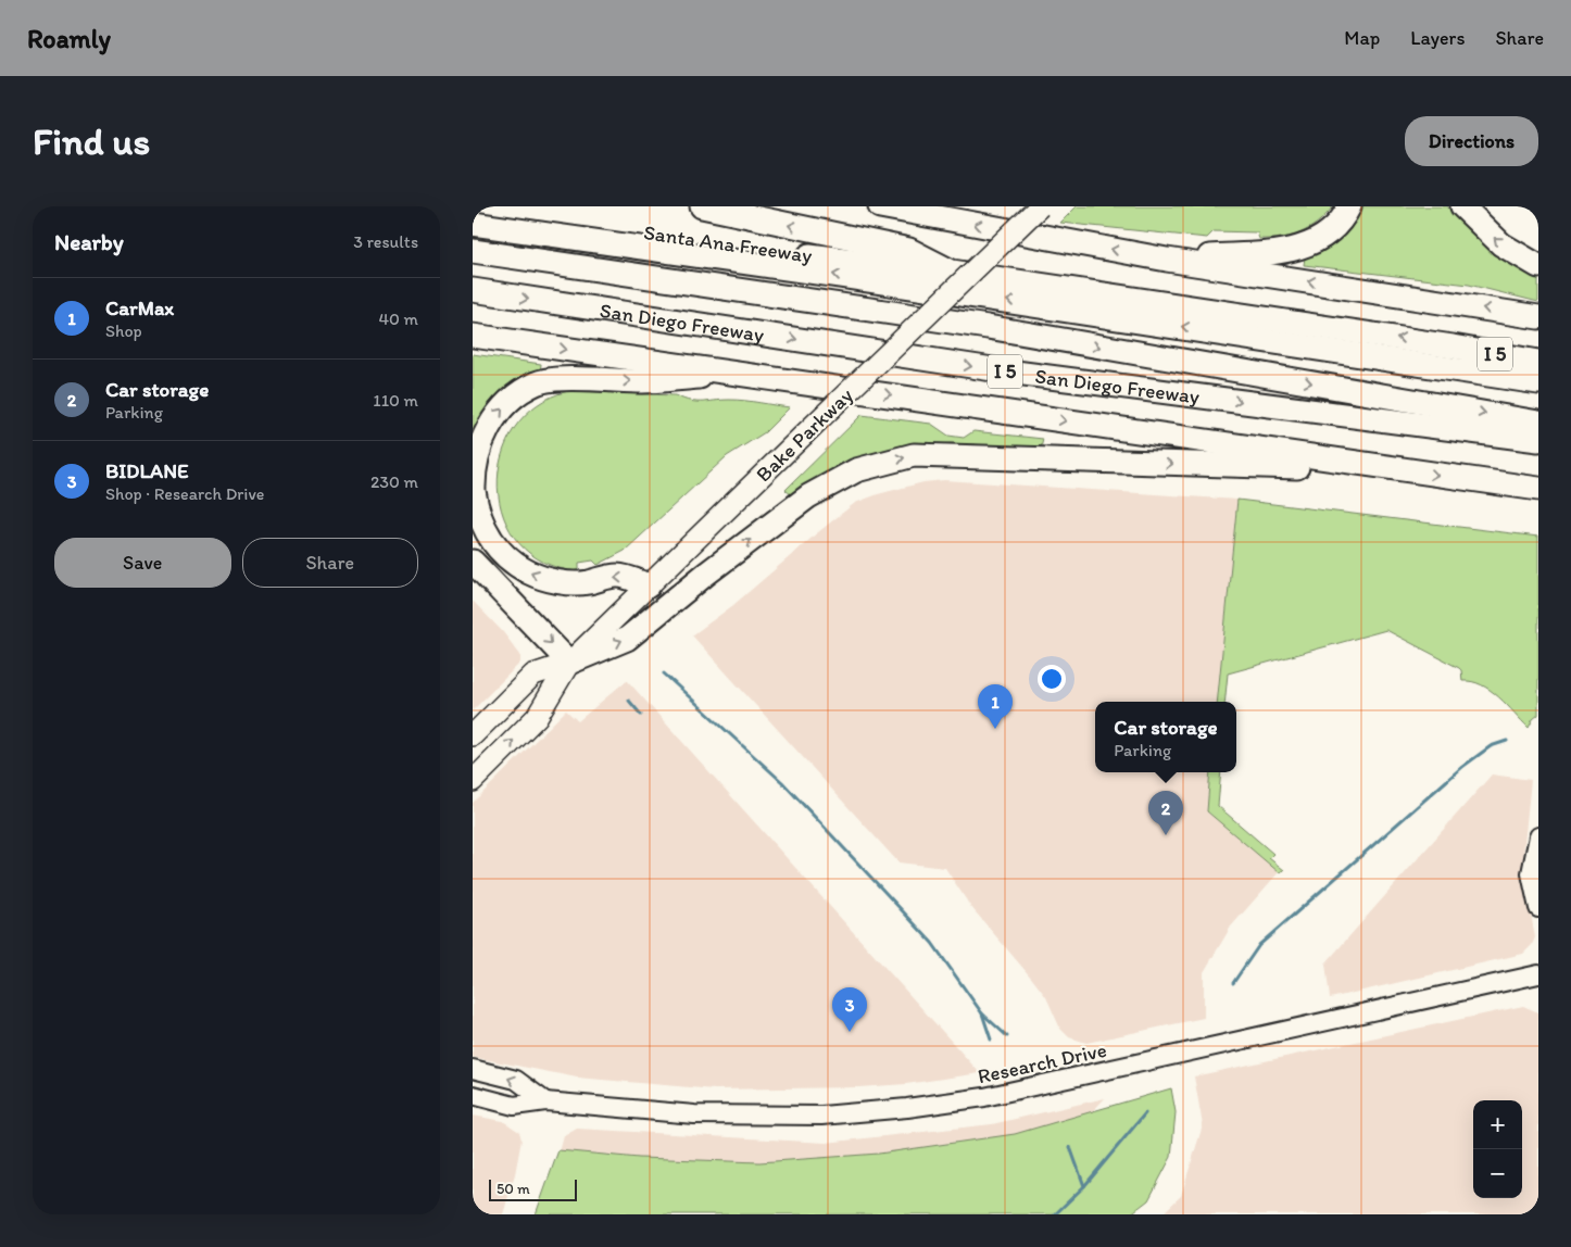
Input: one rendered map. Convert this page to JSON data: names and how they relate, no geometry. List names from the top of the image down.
{
  "streets": {
    "highway": ["Santa Ana Freeway", "San Diego Freeway", "I 5"],
    "main road": ["Bake Parkway", "Research Drive"]
  },
  "crossings": [
    ["Santa Ana Freeway", "I 5"]
  ],
  "scale_bar": "50 m",
  "page": {
    "header": "Roamly",
    "nav": ["Map", "Layers", "Share"],
    "buttons": [
      "Directions",
      ["Save", "Share"]
    ],
    "title": "Find us",
    "heading": ["Nearby", "3 results"],
    "list": [
      {
        "mark": "1",
        "name": "CarMax",
        "note": "Shop",
        "value": "40 m"
      },
      {
        "mark": "2",
        "name": "Car storage",
        "note": "Parking",
        "value": "110 m"
      },
      {
        "mark": "3",
        "name": "BIDLANE",
        "note": "Shop · Research Drive",
        "value": "230 m"
      }
    ],
    "pins": ["1", "2", "3"],
    "popup": ["Car storage", "Parking"],
    "map_buttons": ["+", "−"],
    "scale": "50 m"
  }
}
